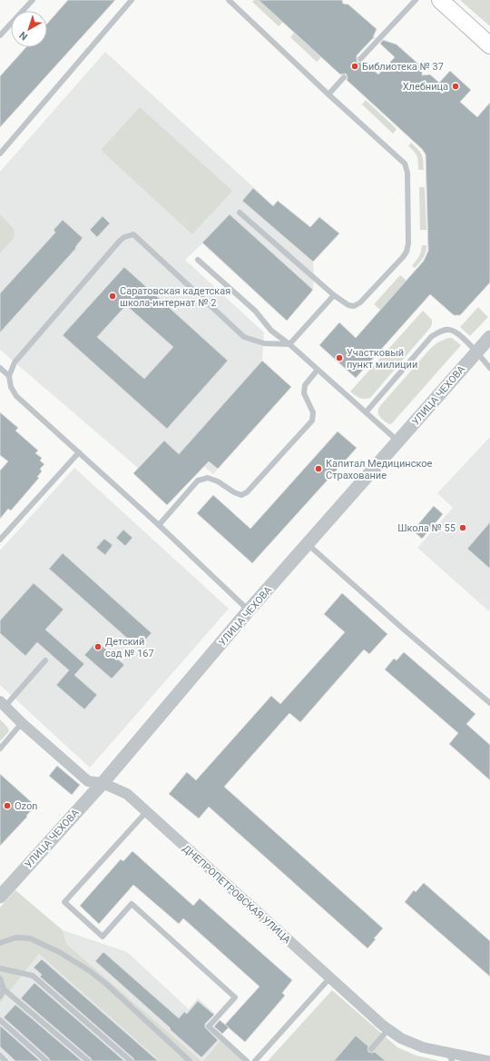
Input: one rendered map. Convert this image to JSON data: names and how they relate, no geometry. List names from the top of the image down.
{
  "streets": {
    "street": ["УЛИЦА ЧЕХОВА", "ДНЕПРОПЕТРОВСКАЯ УЛИЦА"]
  },
  "crossings": [
    ["УЛИЦА ЧЕХОВА", "ДНЕПРОПЕТРОВСКАЯ УЛИЦА"]
  ],
  "places": [
    "Библиотека № 37",
    "Хлебница",
    "Саратовская кадетская школа-интернат № 2",
    "Участковый пункт милиции",
    "Капитал Медицинское Страхование",
    "Школа № 55",
    "Детский сад № 167",
    "Ozon"
  ],
  "north": "bottom left"
}
